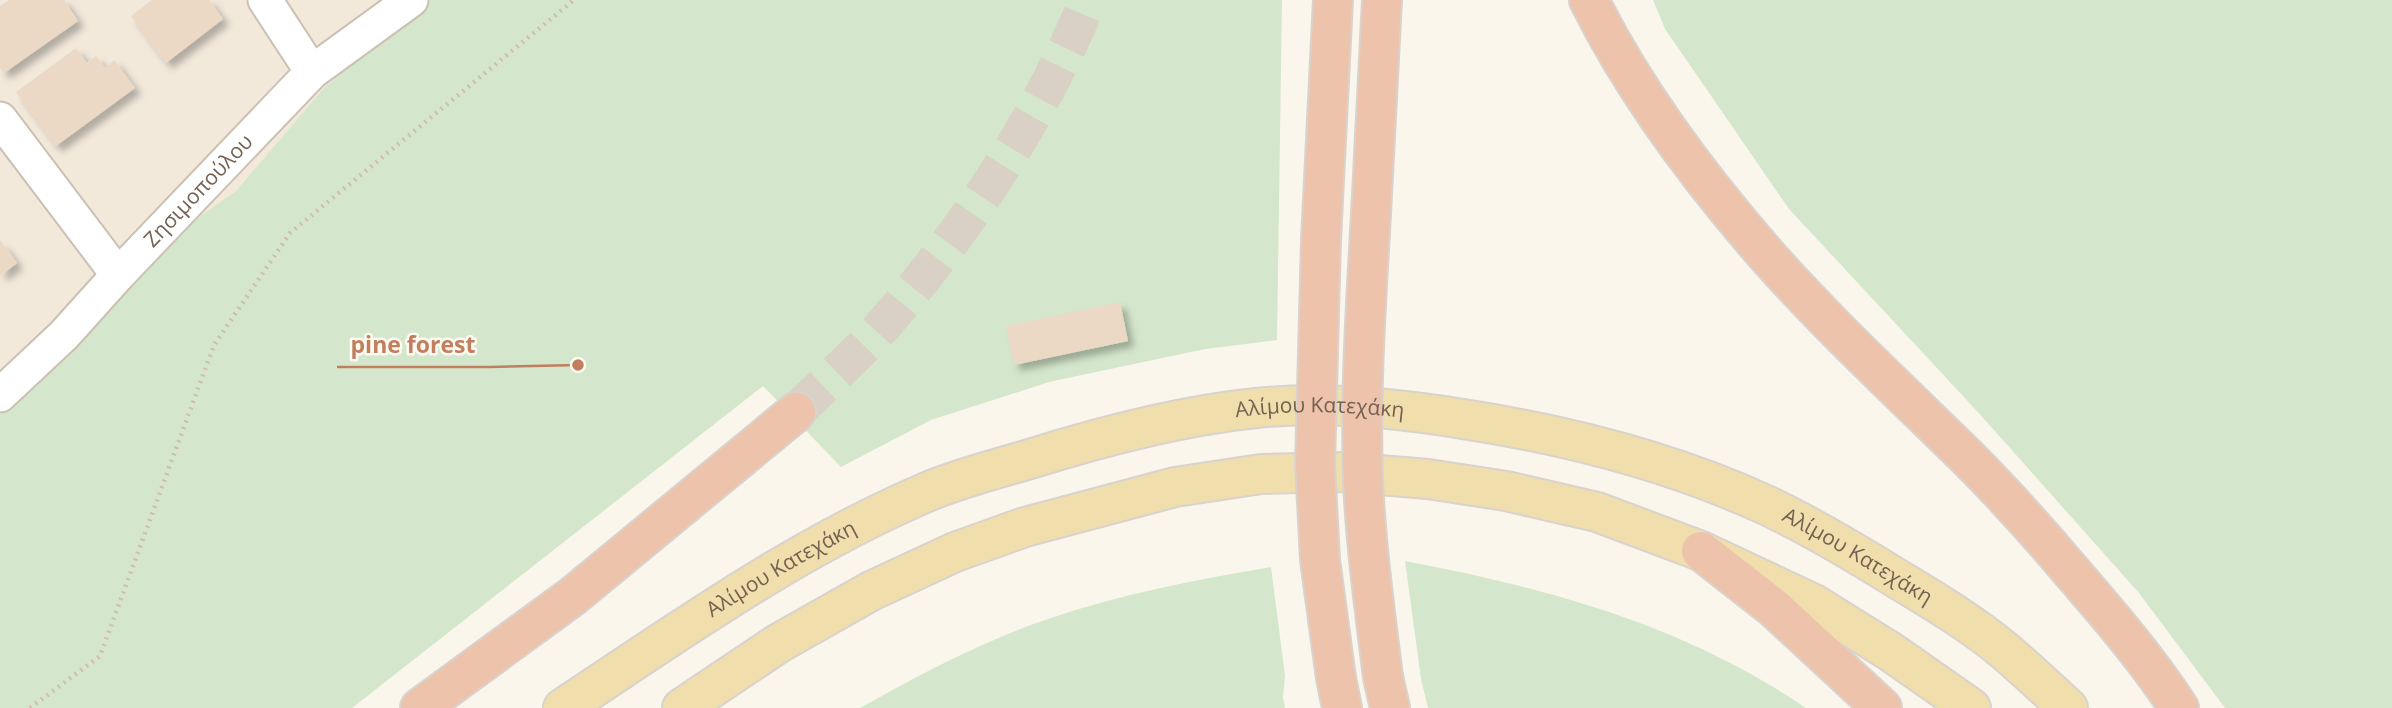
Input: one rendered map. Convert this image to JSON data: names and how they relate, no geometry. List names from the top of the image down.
{
  "streets": {
    "main road": ["Αλίμου Κατεχάκη"],
    "street": ["Ζησιμοπούλου"]
  },
  "places": ["pine forest"]
}
